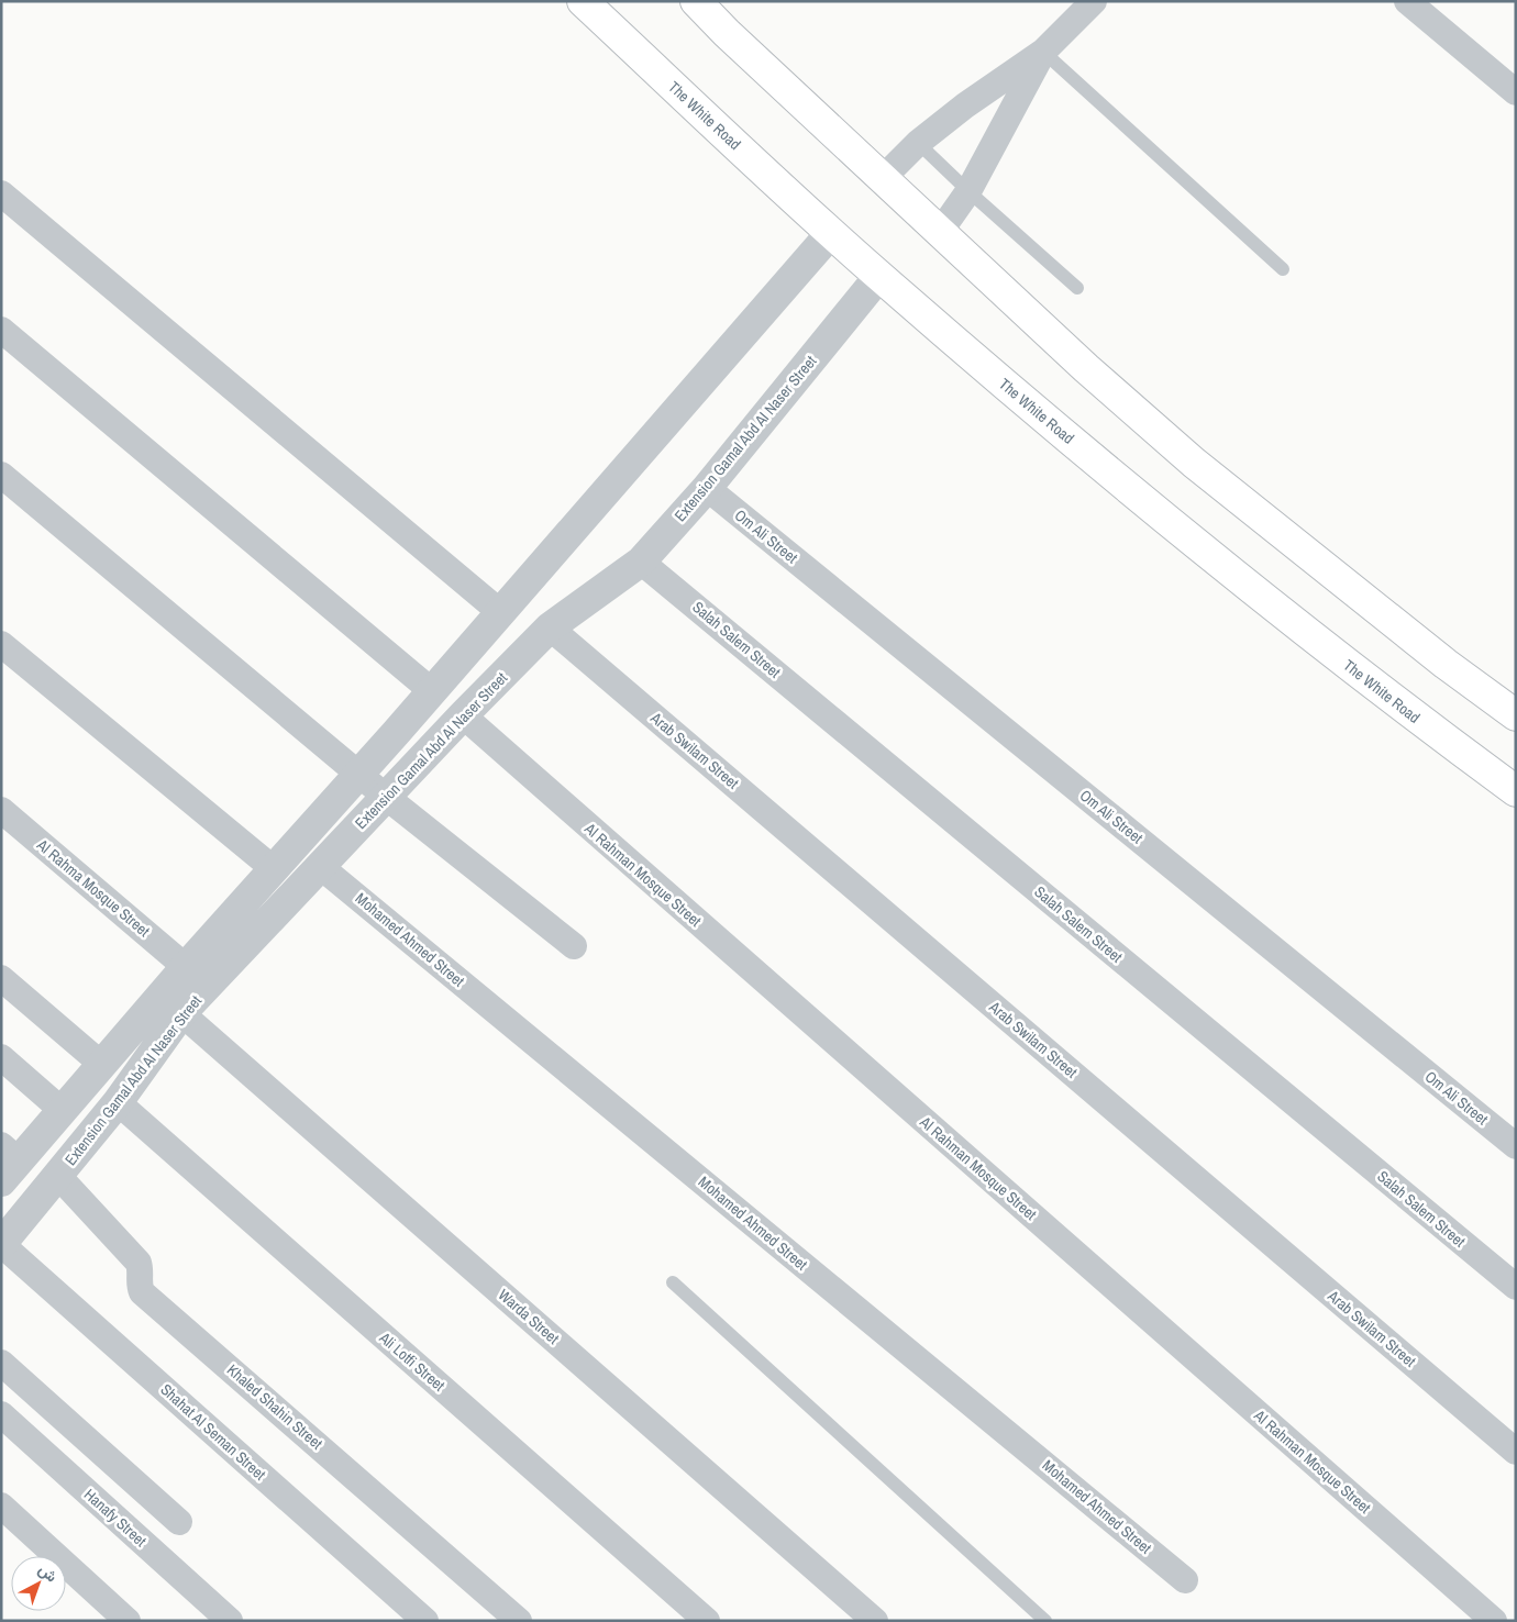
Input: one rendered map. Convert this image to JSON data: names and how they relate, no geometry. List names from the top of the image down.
{
  "streets": {
    "main road": ["The White Road"],
    "street": [
      "Extension Gamal Abd Al Naser Street",
      "Om Ali Street",
      "Salah Salem Street",
      "Arab Swilam Street",
      "Al Rahman Mosque Street",
      "Al Rahma Mosque Street",
      "Mohamed Ahmed Street",
      "Warda Street",
      "Ali Lotfi Street",
      "Khaled Shahin Street",
      "Shahat Al Seman Street",
      "Hanafy Street"
    ]
  },
  "crossings": [
    ["The White Road", "Extension Gamal Abd Al Naser Street"],
    ["Extension Gamal Abd Al Naser Street", "Om Ali Street"],
    ["Extension Gamal Abd Al Naser Street", "Salah Salem Street"],
    ["Extension Gamal Abd Al Naser Street", "Arab Swilam Street"],
    ["Extension Gamal Abd Al Naser Street", "Al Rahman Mosque Street"],
    ["Extension Gamal Abd Al Naser Street", "Al Rahma Mosque Street"],
    ["Extension Gamal Abd Al Naser Street", "Mohamed Ahmed Street"],
    ["Extension Gamal Abd Al Naser Street", "Warda Street"],
    ["Extension Gamal Abd Al Naser Street", "Ali Lotfi Street"],
    ["Extension Gamal Abd Al Naser Street", "Khaled Shahin Street"],
    ["Extension Gamal Abd Al Naser Street", "Shahat Al Seman Street"]
  ],
  "north": "top right"
}
